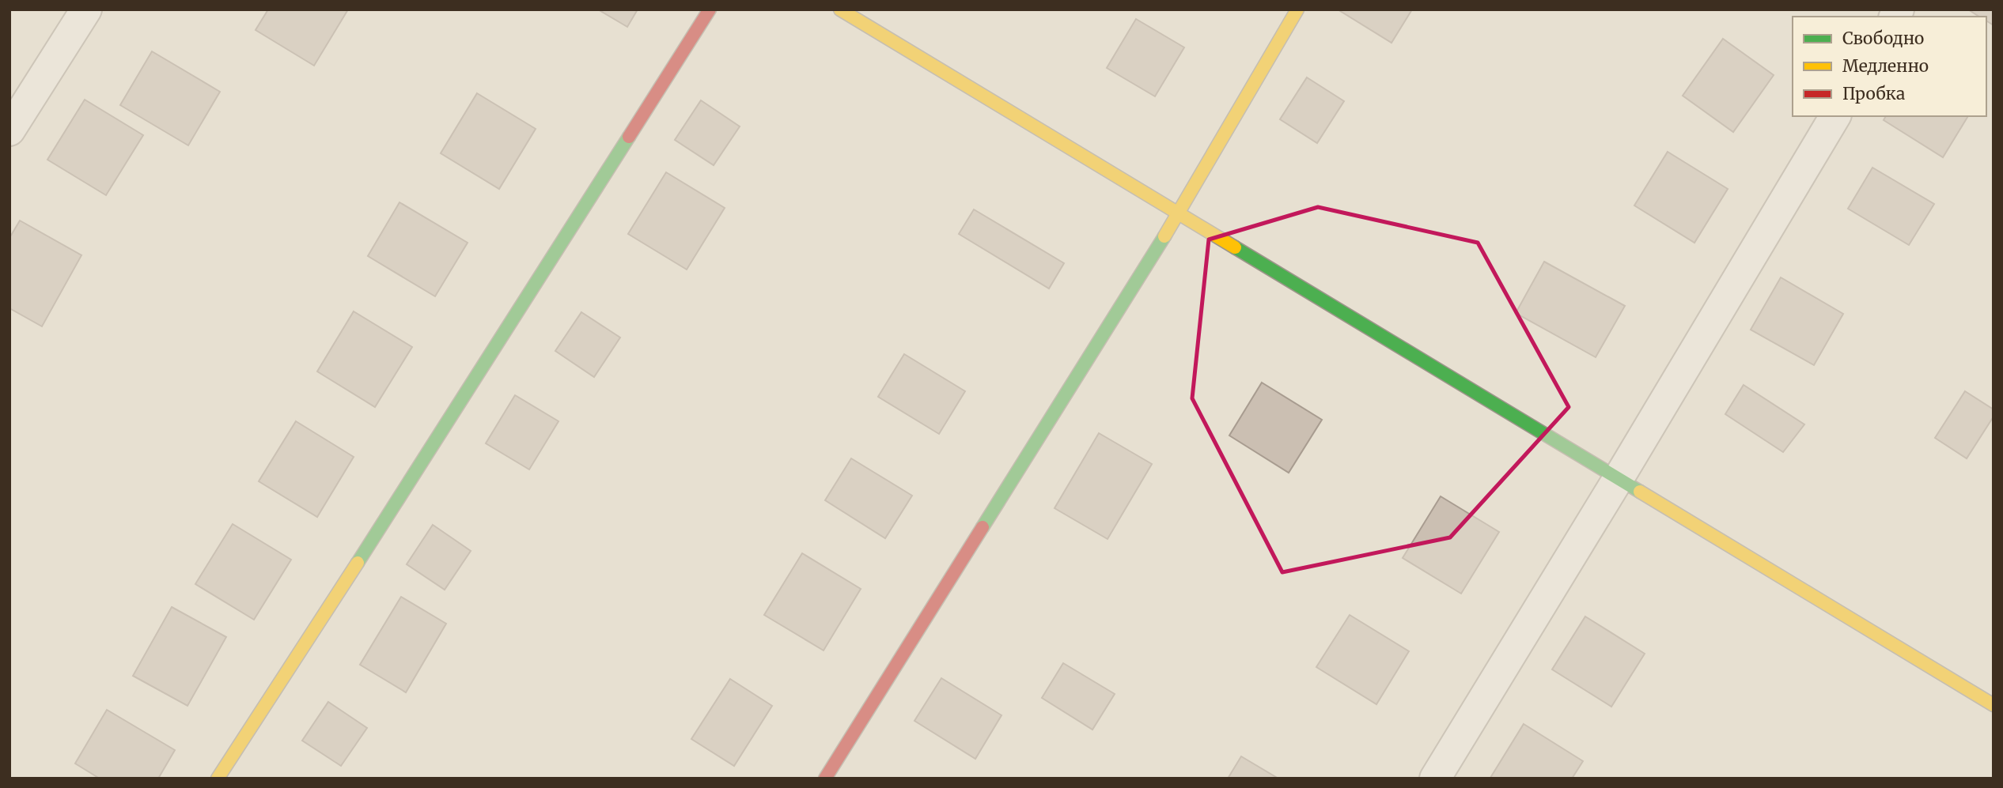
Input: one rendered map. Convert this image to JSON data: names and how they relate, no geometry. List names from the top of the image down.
{
  "legend": ["Свободно", "Медленно", "Пробка"]
}
